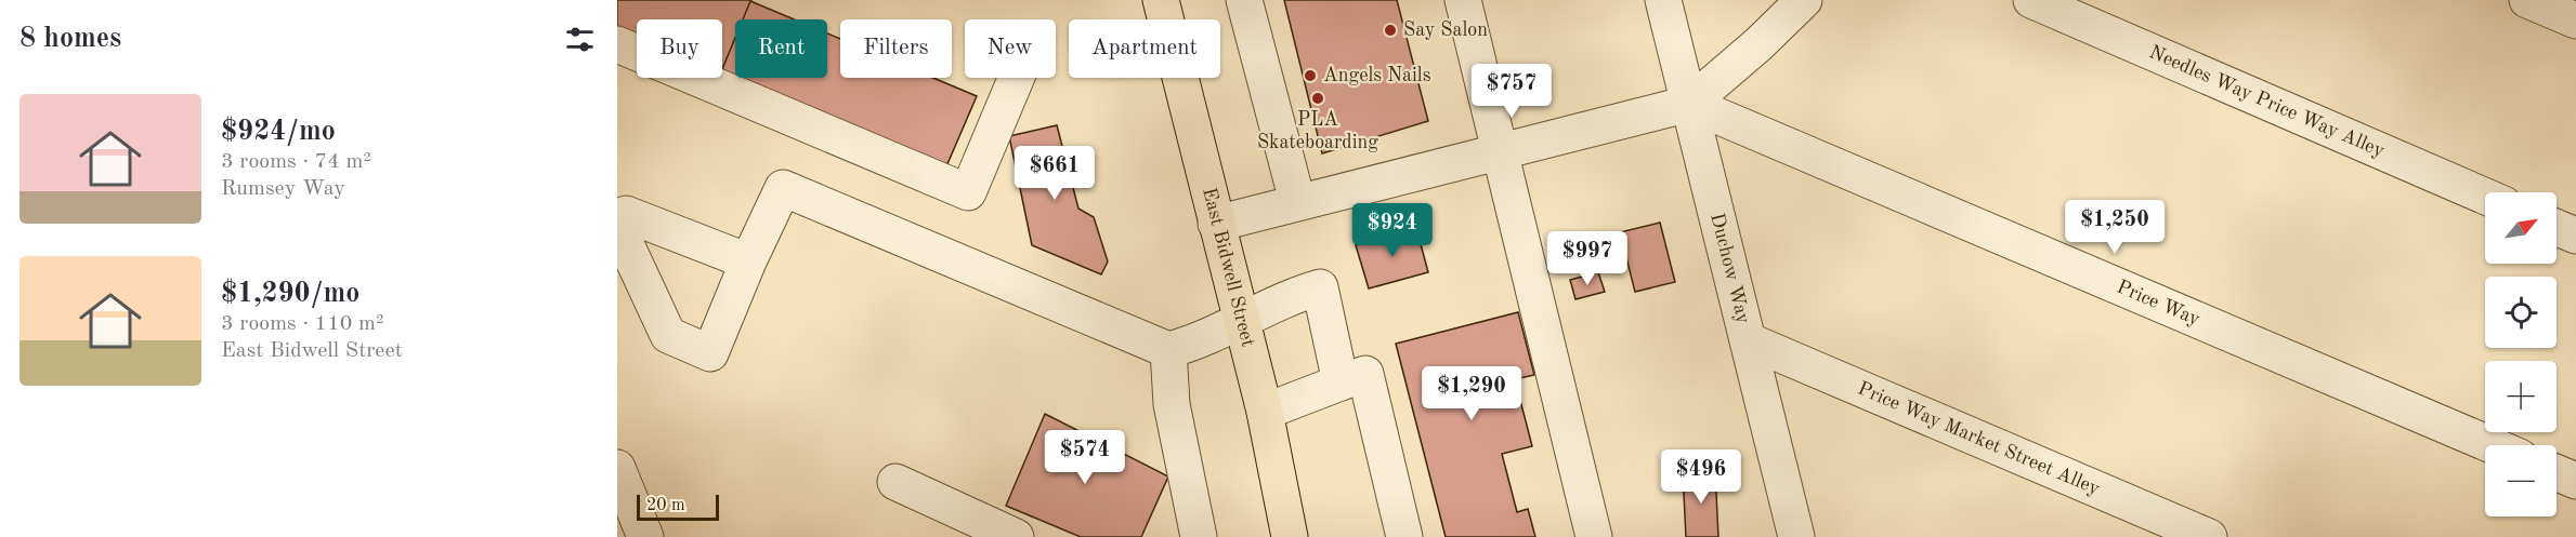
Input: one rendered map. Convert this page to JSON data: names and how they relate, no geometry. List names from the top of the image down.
{
  "streets": {
    "main road": ["East Bidwell Street"],
    "street": [
      "Needles Way Price Way Alley",
      "Duchow Way",
      "Price Way",
      "Price Way Market Street Alley"
    ]
  },
  "crossings": [
    ["Duchow Way", "Price Way"],
    ["Duchow Way", "Price Way Market Street Alley"]
  ],
  "places": ["Say Salon", "Angels Nails", "PLA Skateboarding"],
  "scale_bar": "20 m",
  "north": "top right",
  "page": {
    "heading": "8 homes",
    "chip": [
      "Buy",
      "Rent",
      "Filters",
      "New",
      "Apartment"
    ],
    "price": [
      "$757",
      "$661",
      "$1,250",
      "$924",
      "$997",
      "$1,290",
      "$574",
      "$496"
    ],
    "list": [
      {
        "name": "$924/mo",
        "note": "3 rooms · 74 m² · Rumsey Way"
      },
      {
        "name": "$1,290/mo",
        "note": "3 rooms · 110 m² · East Bidwell Street"
      }
    ],
    "map_buttons": ["+", "−"],
    "scale": "20 m"
  }
}
